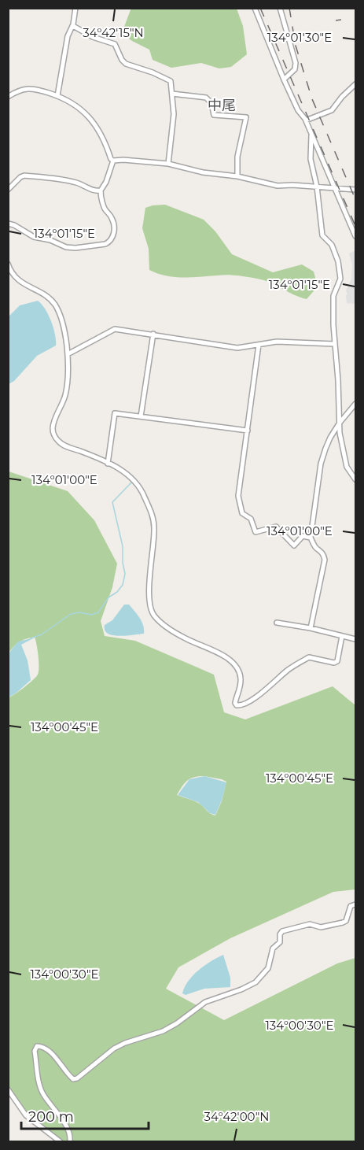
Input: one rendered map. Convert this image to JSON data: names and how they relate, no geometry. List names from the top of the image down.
{
  "districts": ["中尾"],
  "scale_bar": "200 m",
  "coordinates": [
    "34°42'15\"N",
    "134°01'30\"E",
    "134°01'15\"E",
    "134°01'00\"E",
    "134°00'45\"E",
    "134°00'30\"E",
    "34°42'00\"N"
  ]
}
